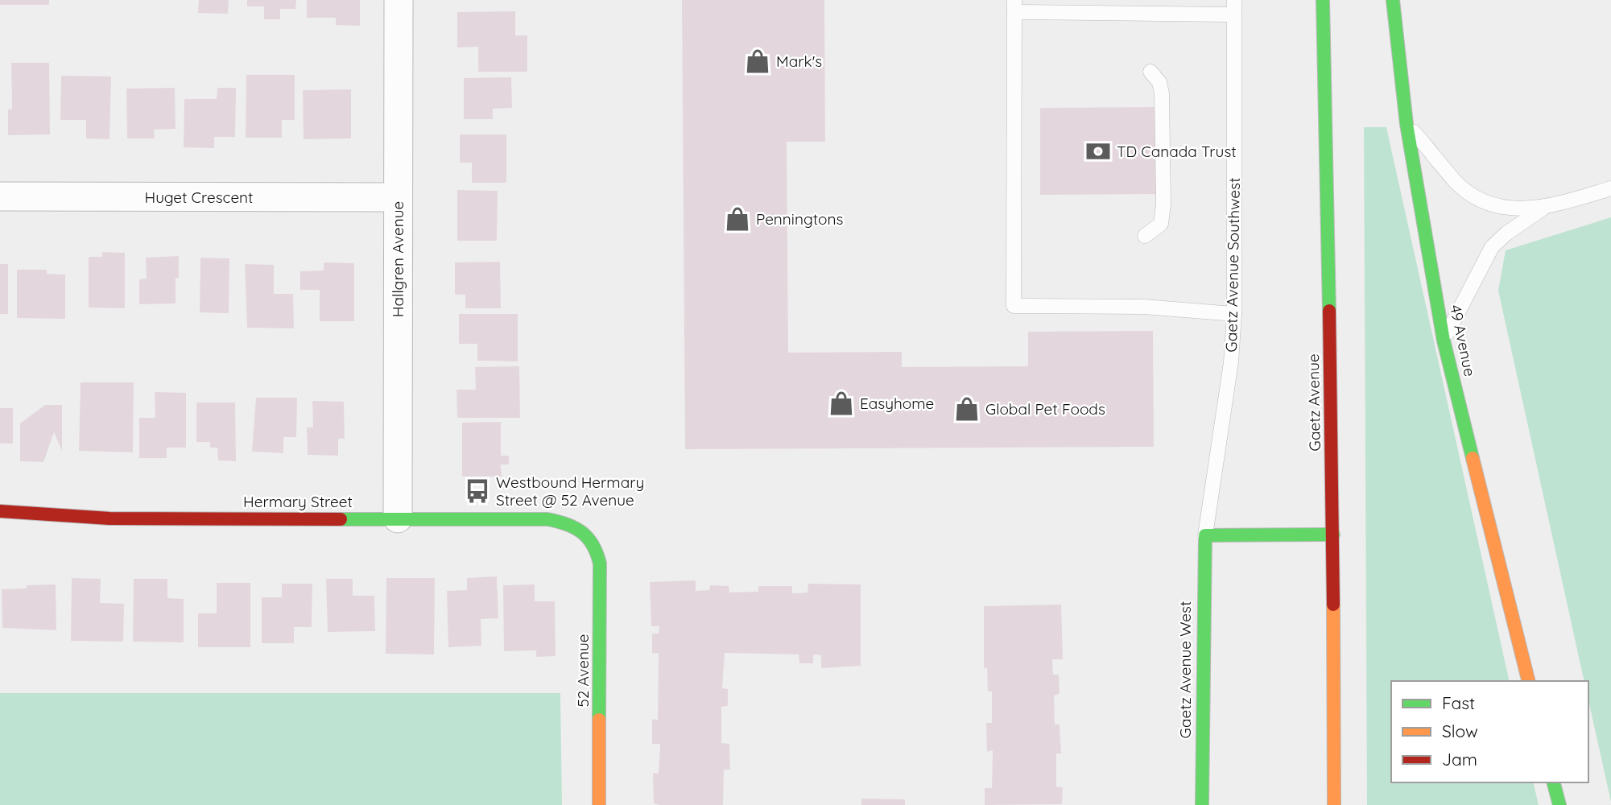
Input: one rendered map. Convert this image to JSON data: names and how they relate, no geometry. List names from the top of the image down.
{
  "streets": {
    "main road": [
      "49 Avenue",
      "Gaetz Avenue",
      "Hermary Street",
      "Gaetz Avenue West",
      "52 Avenue"
    ],
    "street": ["Huget Crescent", "Hallgren Avenue"],
    "lane": ["Gaetz Avenue Southwest"]
  },
  "crossings": [
    ["Huget Crescent", "Hallgren Avenue"],
    ["Hallgren Avenue", "Hermary Street"],
    ["Gaetz Avenue Southwest", "Gaetz Avenue West"],
    ["Hermary Street", "52 Avenue"]
  ],
  "places": {
    "shop": [
      "Mark's",
      "Penningtons",
      "Easyhome",
      "Global Pet Foods"
    ],
    "bank": ["TD Canada Trust"],
    "bus stop": ["Westbound Hermary Street @ 52 Avenue"]
  },
  "legend": ["Fast", "Slow", "Jam"]
}
